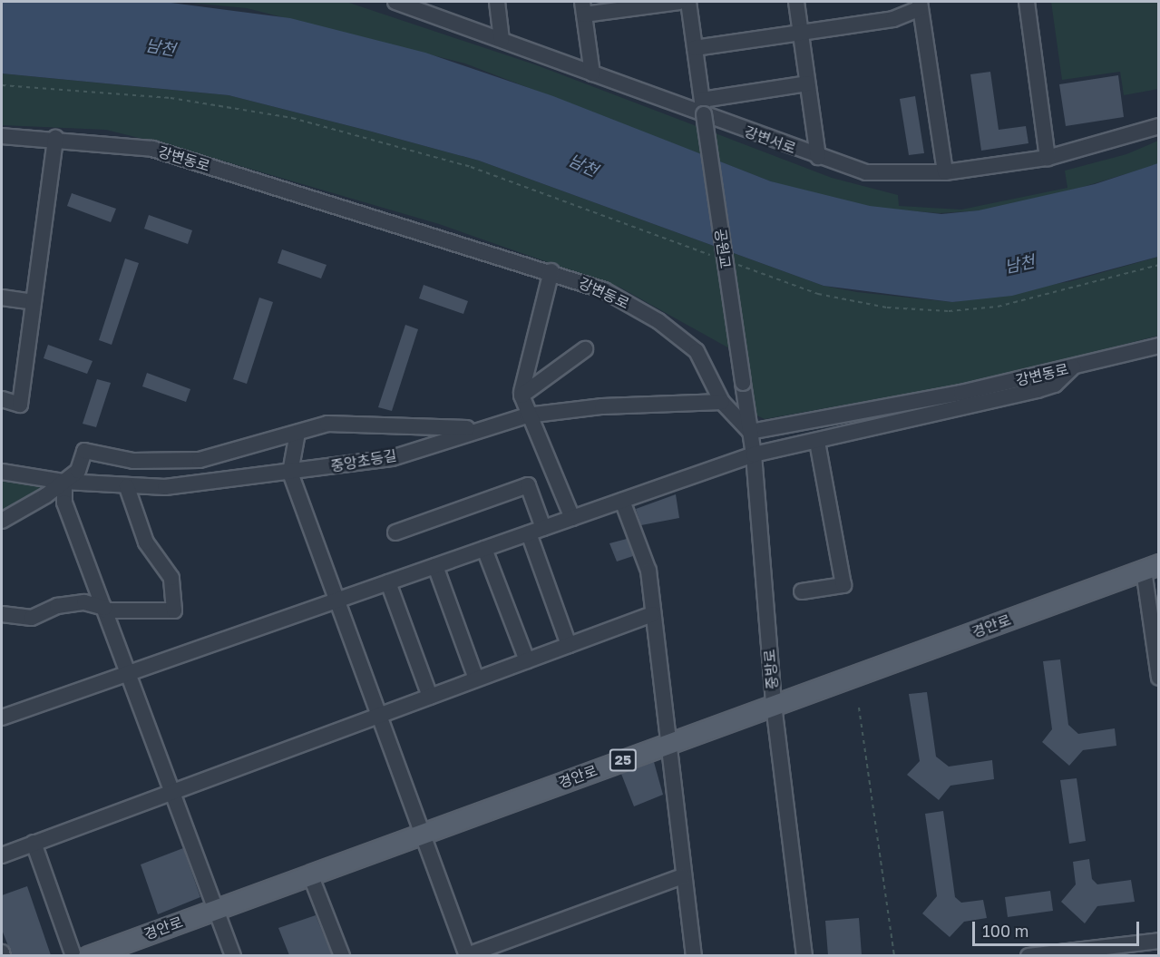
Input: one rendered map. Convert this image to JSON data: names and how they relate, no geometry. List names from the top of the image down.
{
  "streets": {
    "main road": ["경안로", "25"],
    "street": [
      "강변서로",
      "강변동로",
      "공원교",
      "중앙초등길",
      "중방로"
    ]
  },
  "crossings": [
    ["강변서로", "공원교"],
    ["강변동로", "중앙초등길"],
    ["강변동로", "중방로"],
    ["공원교", "중방로"],
    ["경안로", "중방로"]
  ],
  "water": ["남천"],
  "scale_bar": "100 m"
}
